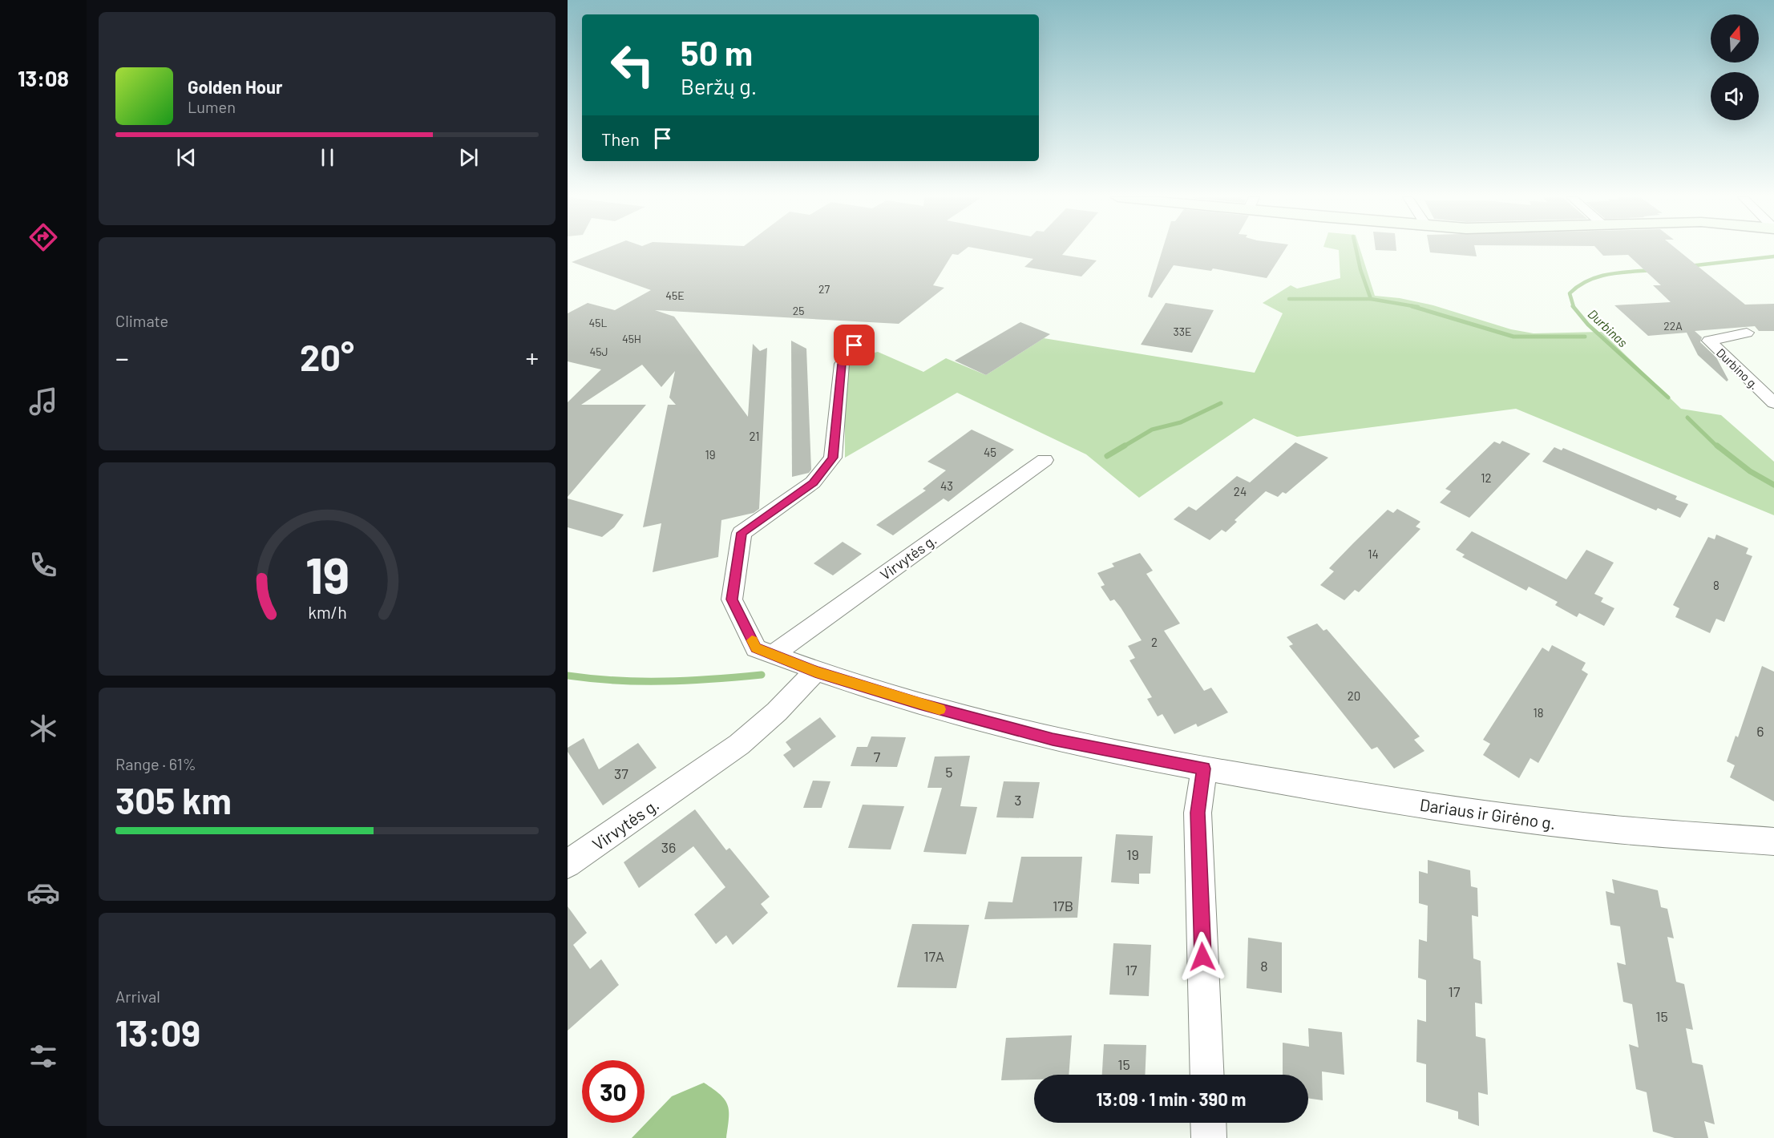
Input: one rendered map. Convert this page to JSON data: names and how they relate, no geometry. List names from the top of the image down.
{
  "streets": {
    "street": ["Durbino g.", "Virvytės g.", "Dariaus ir Girėno g."]
  },
  "crossings": [
    ["Virvytės g.", "Dariaus ir Girėno g."]
  ],
  "water": ["Durbinas"],
  "house_numbers": [
    "27",
    "45E",
    "25",
    "45L",
    "22A",
    "33E",
    "45H",
    "45J",
    "21",
    "45",
    "19",
    "12",
    "43",
    "24",
    "14",
    "8",
    "2",
    "20",
    "18",
    "6",
    "7",
    "5",
    "37",
    "3",
    "36",
    "19",
    "17B",
    "17A",
    "8",
    "17",
    "17",
    "15",
    "15"
  ],
  "north": "top",
  "page": {
    "tabs": "13:08",
    "turn": ["50 m", "Beržų g."],
    "song": ["Golden Hour", "Lumen"],
    "then": "Then",
    "tile": [
      "Climate",
      ["Range · 61%", "305 km"],
      ["Arrival", "13:09"]
    ],
    "heat": ["−", "20°", "+"],
    "limit": "30",
    "trip": "13:09 · 1 min · 390 m",
    "gauge": ["19", "km/h"]
  }
}
